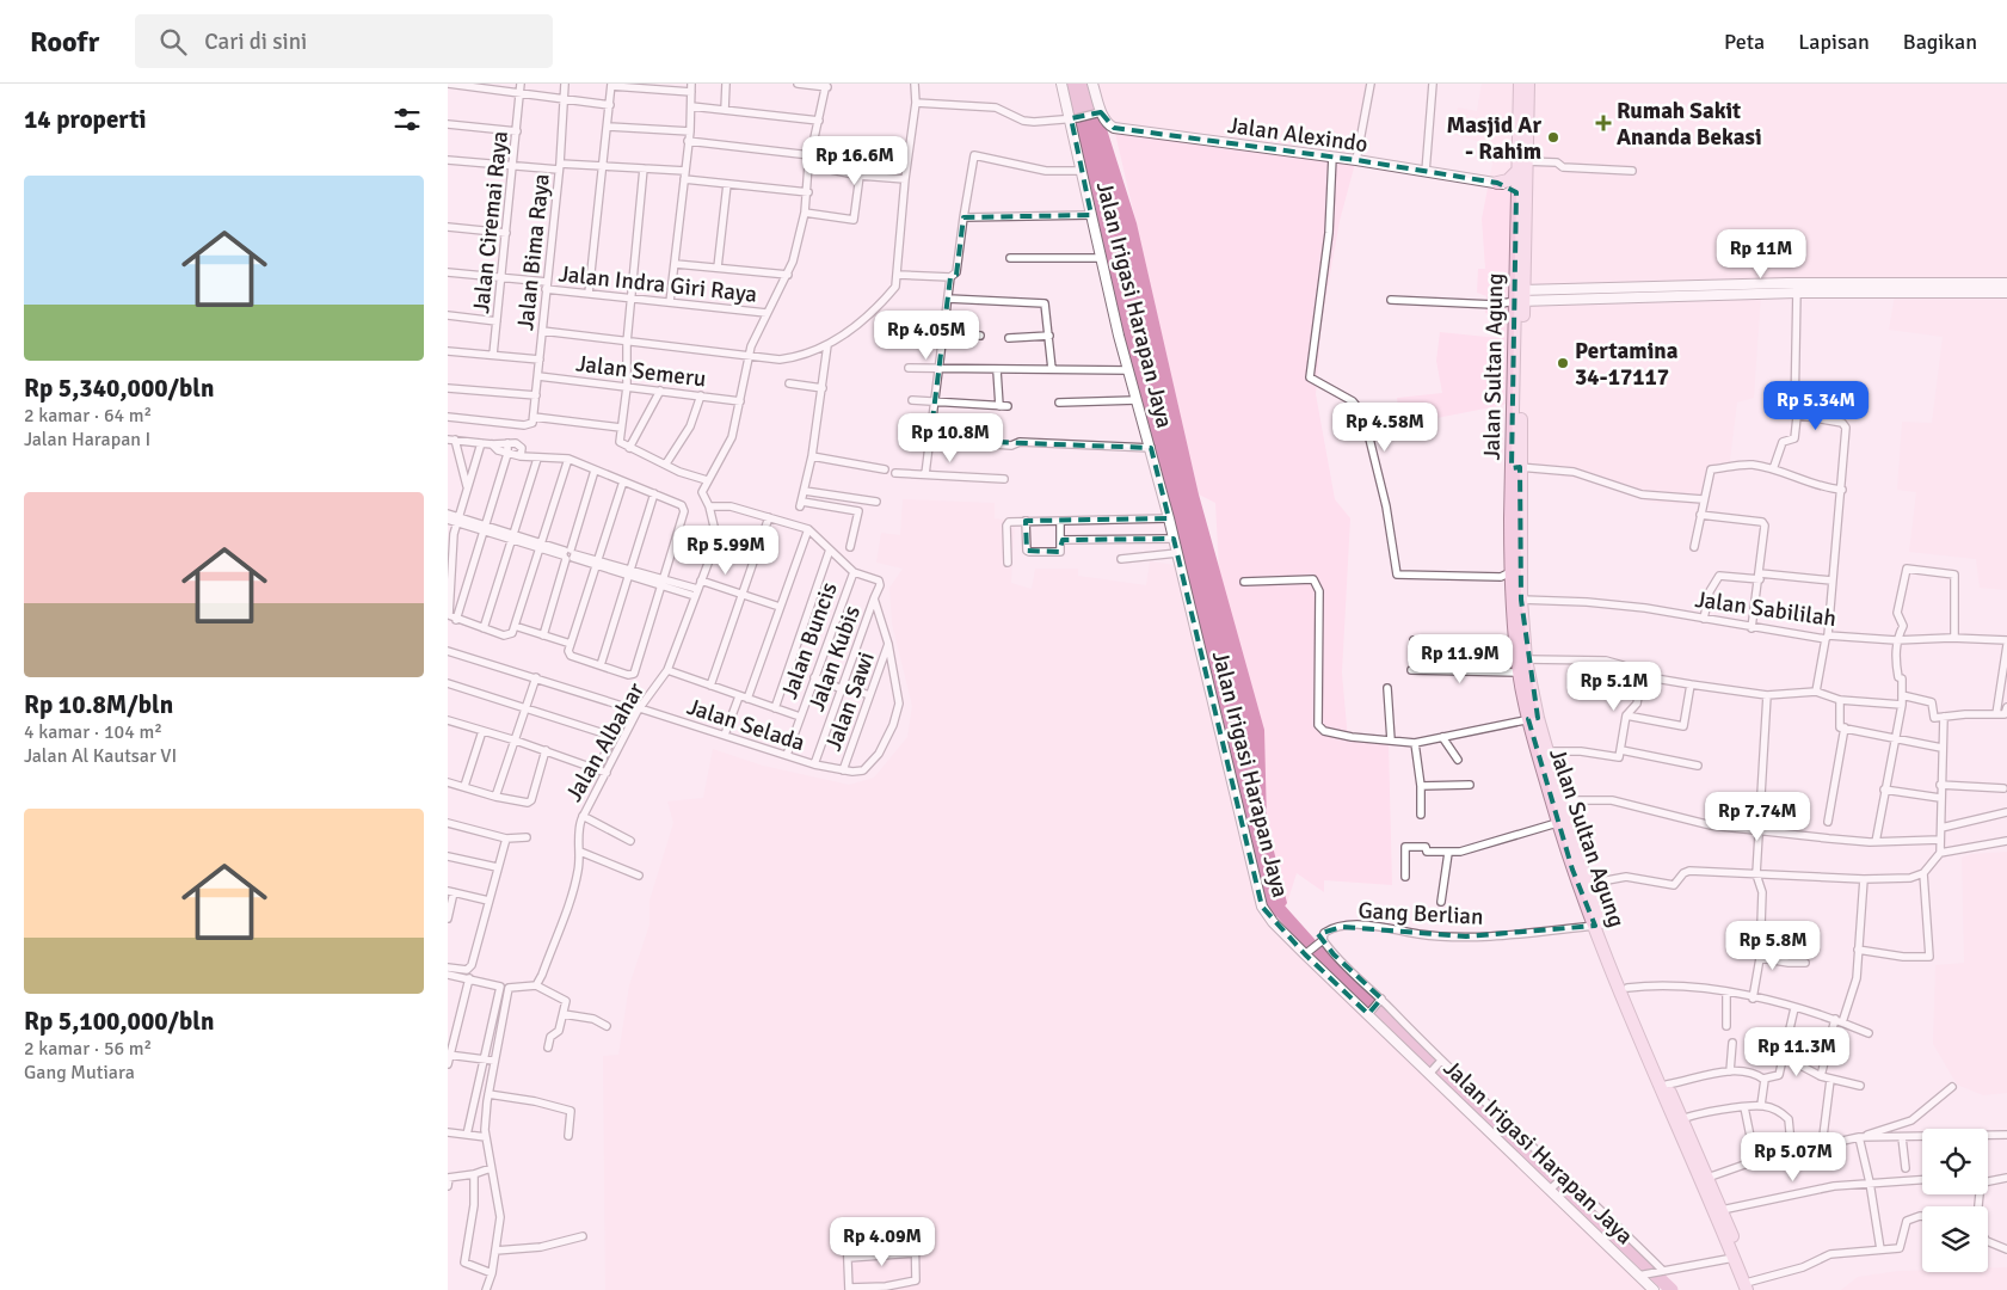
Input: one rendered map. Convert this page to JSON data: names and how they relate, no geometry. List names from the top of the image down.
{
  "streets": {
    "highway": ["Jalan Sultan Agung"],
    "street": [
      "Jalan Alexindo",
      "Jalan Ciremai Raya",
      "Jalan Bima Raya",
      "Jalan Indra Giri Raya",
      "Jalan Irigasi Harapan Jaya",
      "Jalan Semeru",
      "Jalan Sabililah",
      "Jalan Buncis",
      "Jalan Kubis",
      "Jalan Sawi",
      "Jalan Selada",
      "Jalan Albahar",
      "Gang Berlian"
    ]
  },
  "crossings": [
    ["Jalan Ciremai Raya", "Jalan Indra Giri Raya"],
    ["Jalan Bima Raya", "Jalan Indra Giri Raya"],
    ["Jalan Bima Raya", "Jalan Semeru"],
    ["Jalan Sultan Agung", "Jalan Sabililah"],
    ["Jalan Sultan Agung", "Gang Berlian"],
    ["Jalan Buncis", "Jalan Selada"],
    ["Jalan Kubis", "Jalan Selada"],
    ["Jalan Sawi", "Jalan Selada"],
    ["Jalan Selada", "Jalan Albahar"]
  ],
  "places": {
    "health": ["Rumah Sakit Ananda Bekasi"],
    "other": ["Masjid Ar - Rahim", "Pertamina 34-17117"]
  },
  "page": {
    "header": "Roofr",
    "search": "Cari di sini",
    "nav": ["Peta", "Lapisan", "Bagikan"],
    "heading": "14 properti",
    "price": [
      "Rp 16.6M",
      "Rp 11M",
      "Rp 4.05M",
      "Rp 5.34M",
      "Rp 4.58M",
      "Rp 10.8M",
      "Rp 5.99M",
      "Rp 11.9M",
      "Rp 5.1M",
      "Rp 7.74M",
      "Rp 5.8M",
      "Rp 11.3M",
      "Rp 5.07M",
      "Rp 4.09M"
    ],
    "list": [
      {
        "name": "Rp 5,340,000/bln",
        "note": "2 kamar · 64 m² · Jalan Harapan I"
      },
      {
        "name": "Rp 10.8M/bln",
        "note": "4 kamar · 104 m² · Jalan Al Kautsar VI"
      },
      {
        "name": "Rp 5,100,000/bln",
        "note": "2 kamar · 56 m² · Gang Mutiara"
      }
    ]
  }
}
